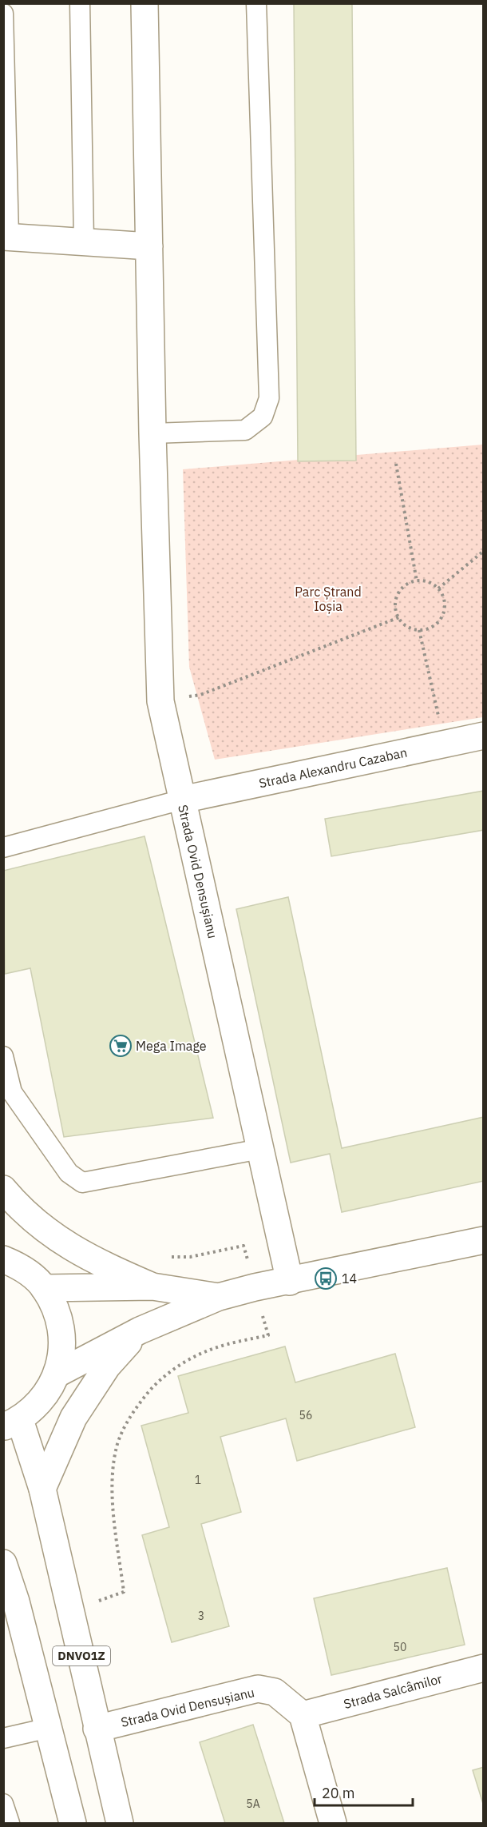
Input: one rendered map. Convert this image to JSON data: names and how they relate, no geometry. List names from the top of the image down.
{
  "streets": {
    "street": [
      "Strada Alexandru Cazaban",
      "Strada Ovid Densușianu",
      "DNVO1Z",
      "Strada Salcâmilor"
    ]
  },
  "crossings": [
    ["Strada Alexandru Cazaban", "Strada Ovid Densușianu"],
    ["Strada Ovid Densușianu", "DNVO1Z"],
    ["Strada Ovid Densușianu", "Strada Salcâmilor"]
  ],
  "parks": ["Parc Ștrand Ioșia"],
  "places": {
    "supermarket": ["Mega Image"],
    "bus stop": ["14"]
  },
  "house_numbers": [
    "56",
    "1",
    "3",
    "50",
    "5A"
  ],
  "scale_bar": "20 m"
}
